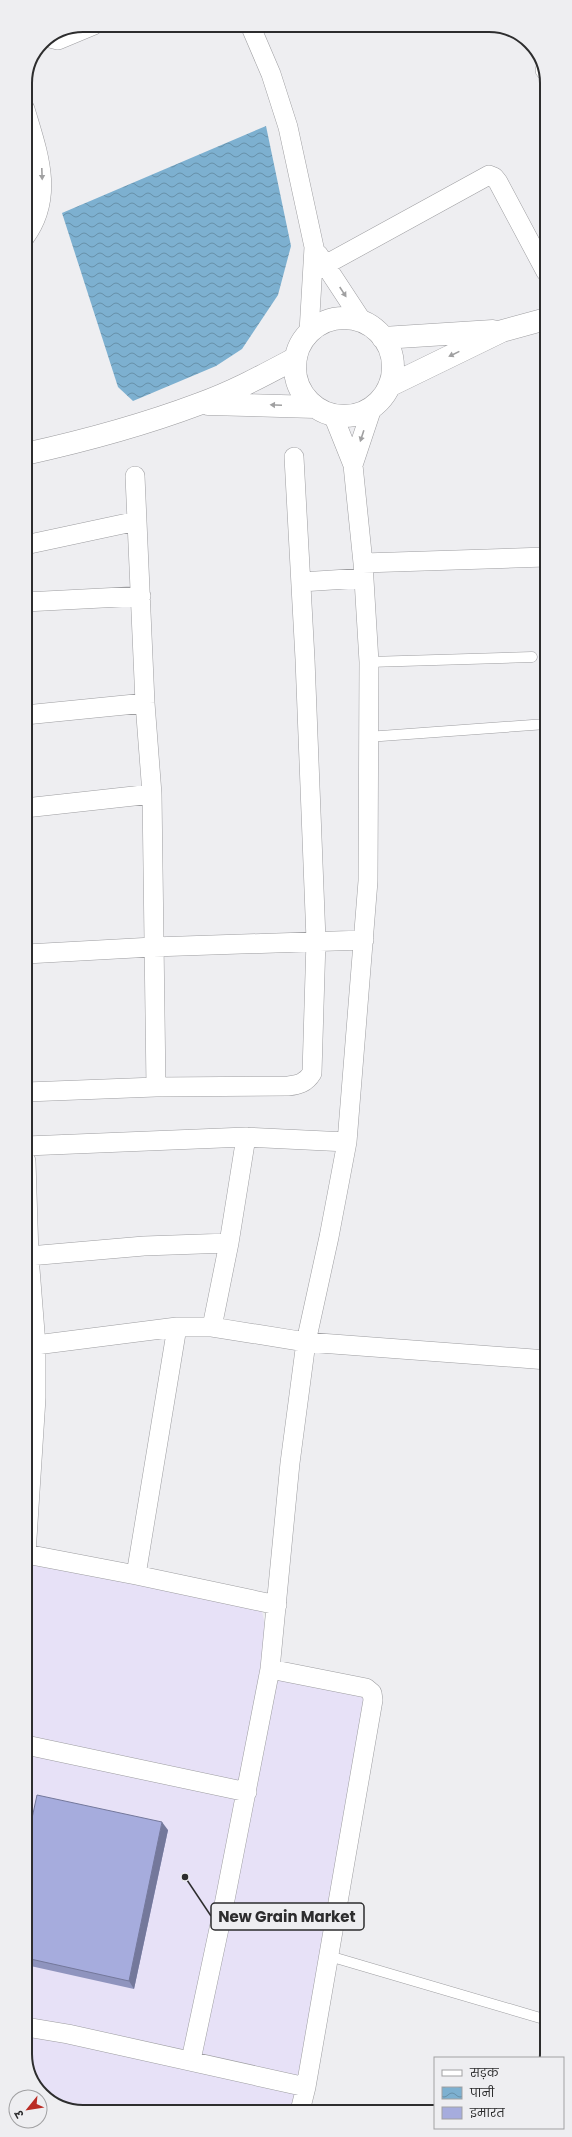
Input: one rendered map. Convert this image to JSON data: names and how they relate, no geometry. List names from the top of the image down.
{
  "places": ["New Grain Market"],
  "legend": ["सड़क", "पानी", "इमारत"],
  "north": "bottom left"
}
